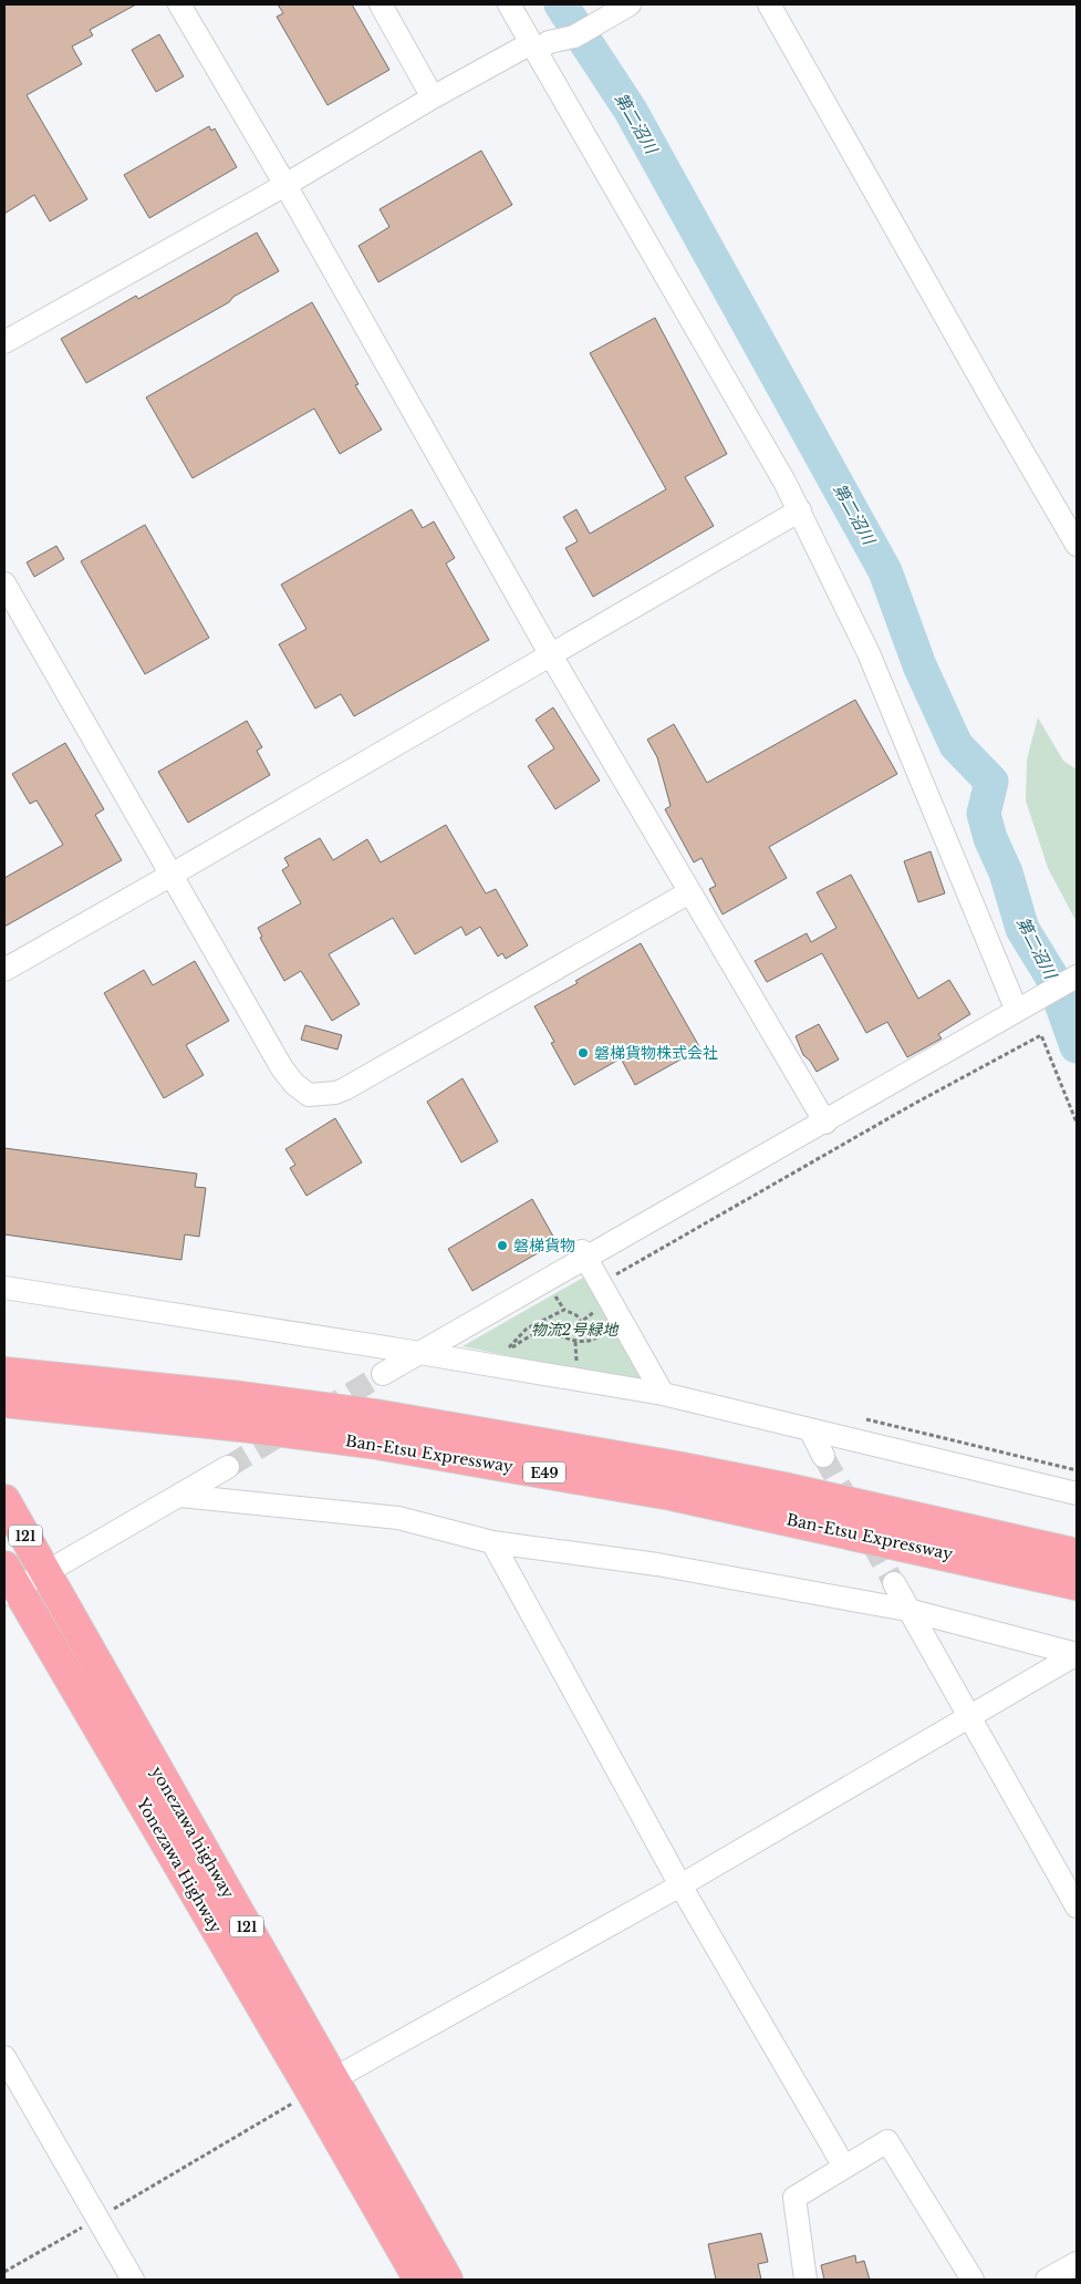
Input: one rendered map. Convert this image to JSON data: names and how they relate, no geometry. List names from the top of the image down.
{
  "streets": {
    "highway": [
      "Ban-Etsu Expressway",
      "E49",
      "121",
      "yonezawa highway",
      "Yonezawa Highway"
    ]
  },
  "water": ["第二沼川"],
  "parks": ["物流2号緑地"],
  "places": ["磐梯貨物株式会社", "磐梯貨物"]
}
